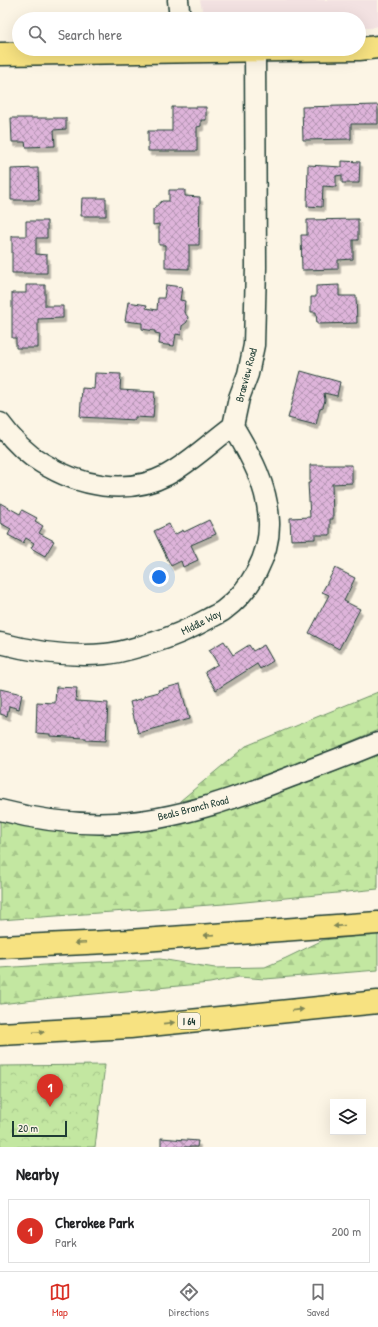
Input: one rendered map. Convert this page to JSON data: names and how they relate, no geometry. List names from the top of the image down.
{
  "streets": {
    "main road": ["I 64"],
    "street": ["Braeview Road", "Middle Way", "Beals Branch Road"]
  },
  "crossings": [
    ["Braeview Road", "Middle Way"]
  ],
  "scale_bar": "20 m",
  "page": {
    "search": "Search here",
    "pins": "1",
    "scale": "20 m",
    "heading": "Nearby",
    "list": [
      {
        "mark": "1",
        "name": "Cherokee Park",
        "note": "Park",
        "value": "200 m"
      }
    ],
    "nav": ["Map", "Directions", "Saved"]
  }
}
